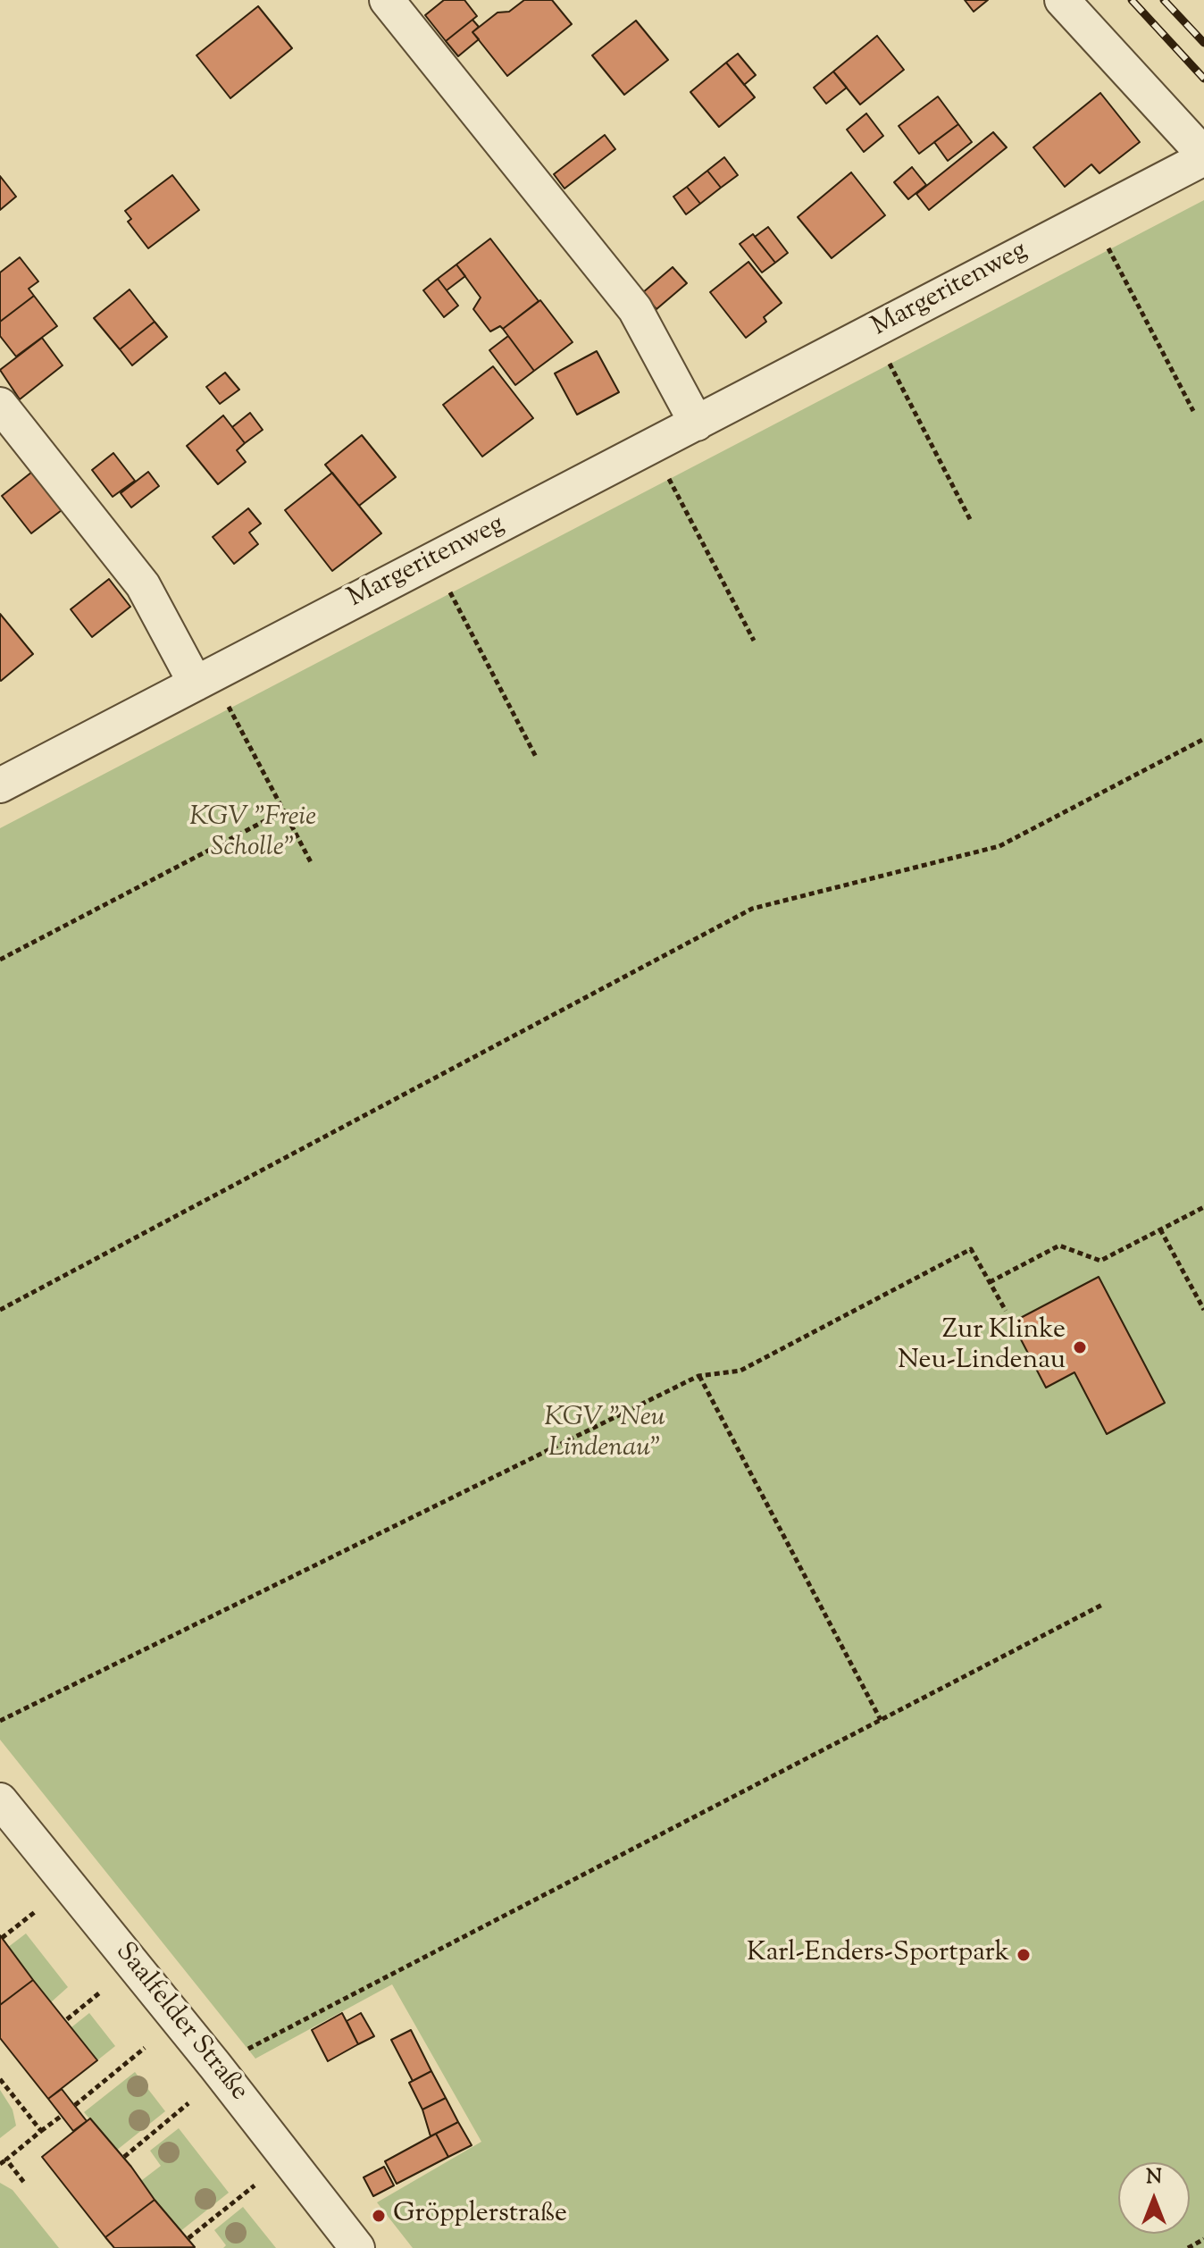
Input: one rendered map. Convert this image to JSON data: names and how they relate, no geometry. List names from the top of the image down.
{
  "streets": {
    "street": ["Margeritenweg", "Saalfelder Straße"]
  },
  "parks": ["KGV \"Freie Scholle\"", "KGV \"Neu Lindenau\""],
  "places": ["Zur Klinke Neu-Lindenau", "Karl-Enders-Sportpark", "Gröpplerstraße"],
  "north": "top"
}
